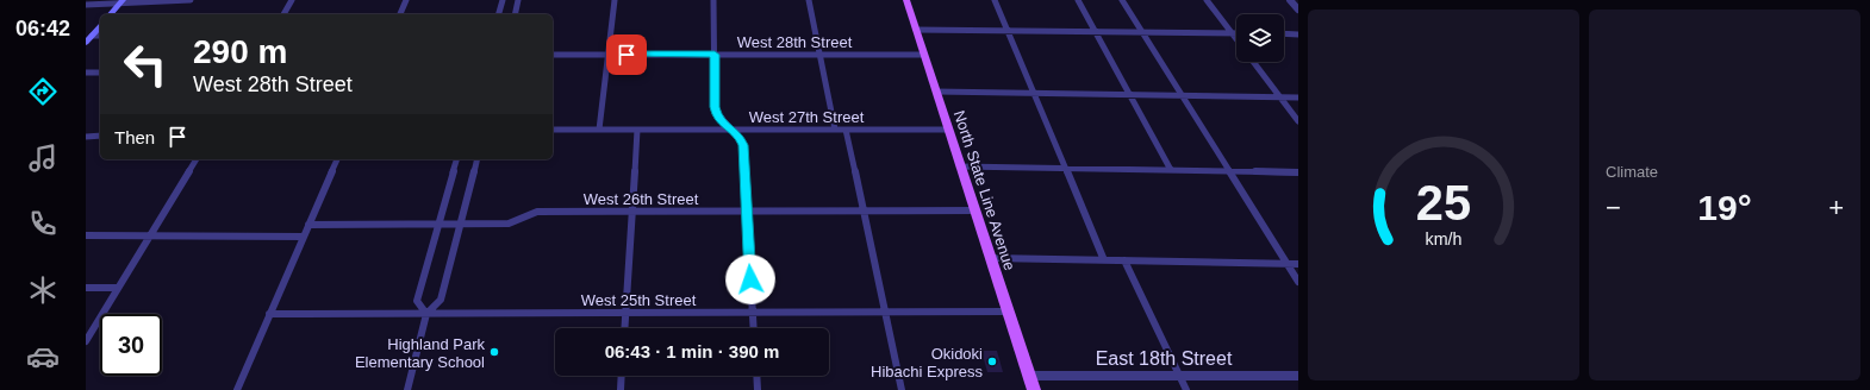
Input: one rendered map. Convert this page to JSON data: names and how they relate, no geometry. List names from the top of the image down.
{
  "streets": {
    "main road": ["North State Line Avenue"],
    "street": [
      "West 28th Street",
      "West 27th Street",
      "West 26th Street",
      "West 25th Street",
      "East 18th Street"
    ]
  },
  "crossings": [
    ["West 28th Street", "North State Line Avenue"],
    ["West 27th Street", "North State Line Avenue"],
    ["North State Line Avenue", "West 26th Street"],
    ["North State Line Avenue", "West 25th Street"],
    ["North State Line Avenue", "East 18th Street"]
  ],
  "places": ["Highland Park Elementary School", "Okidoki Hibachi Express"],
  "page": {
    "tabs": "06:42",
    "tile": "Climate",
    "turn": ["290 m", "West 28th Street"],
    "then": "Then",
    "heat": ["−", "19°", "+"],
    "limit": "30",
    "trip": "06:43 · 1 min · 390 m",
    "gauge": ["25", "km/h"]
  }
}
